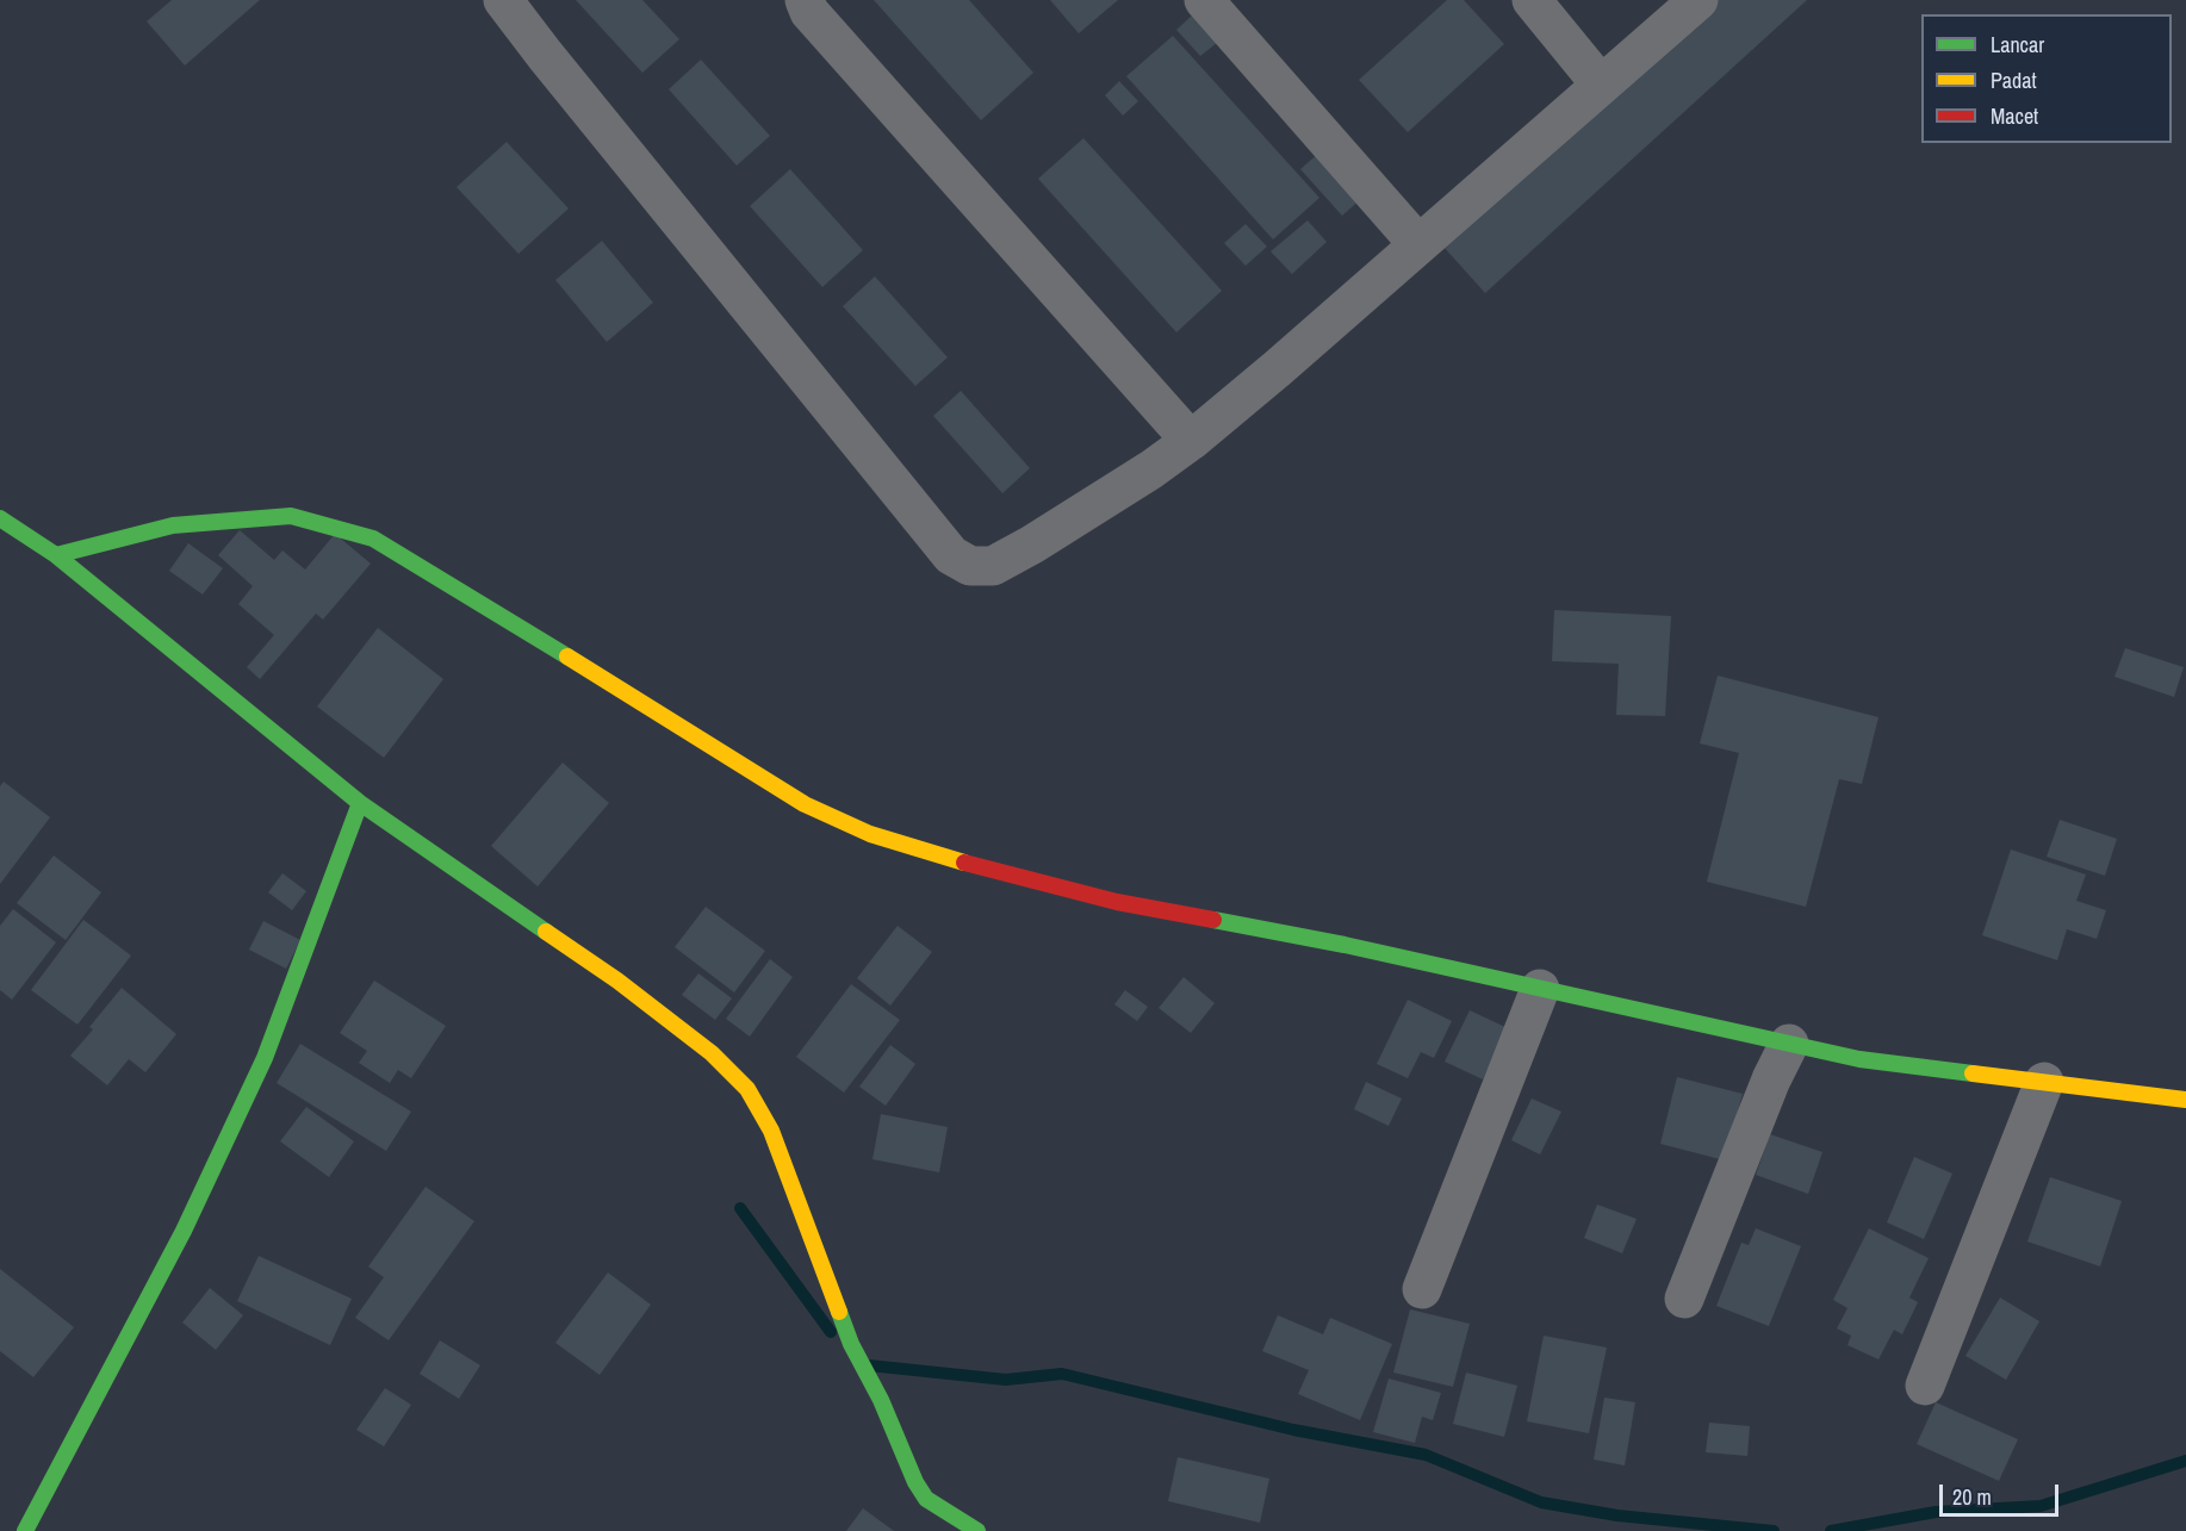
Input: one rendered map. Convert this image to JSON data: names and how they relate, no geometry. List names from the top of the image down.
{
  "legend": ["Lancar", "Padat", "Macet"],
  "scale_bar": "20 m"
}
